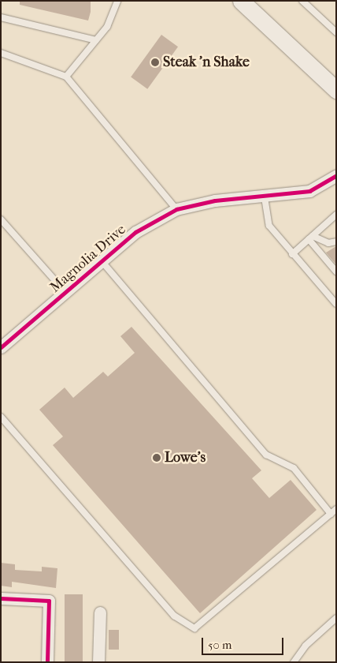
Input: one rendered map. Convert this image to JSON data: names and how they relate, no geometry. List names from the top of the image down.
{
  "streets": {
    "street": ["Magnolia Drive"]
  },
  "places": ["Steak 'n Shake", "Lowe's"],
  "scale_bar": "50 m"
}
